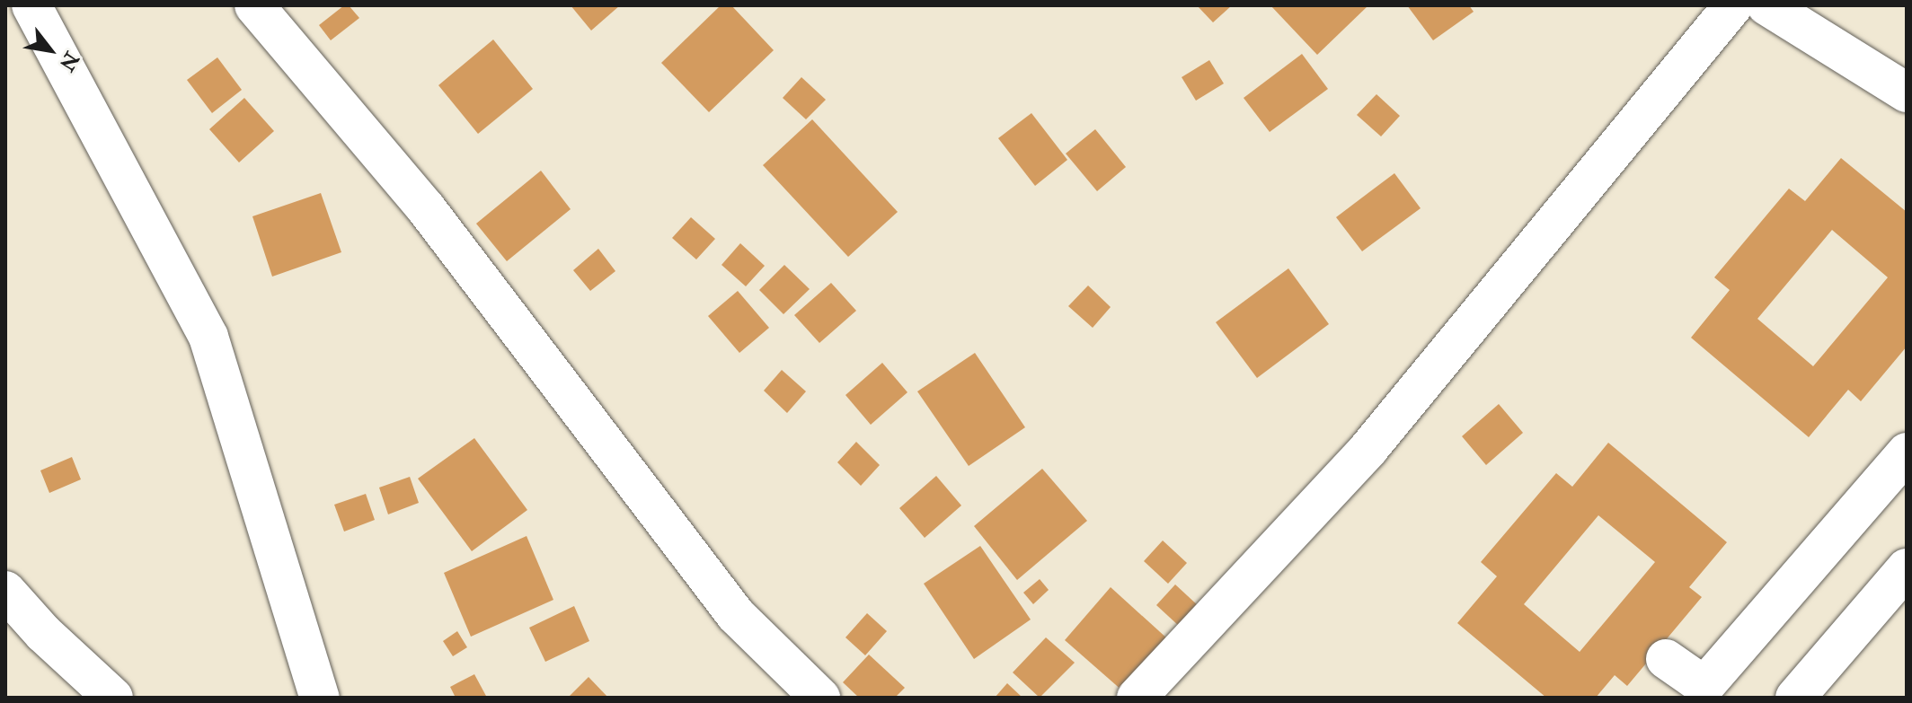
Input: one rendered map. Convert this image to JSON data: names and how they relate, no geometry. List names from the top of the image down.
{
  "north": "bottom right"
}
